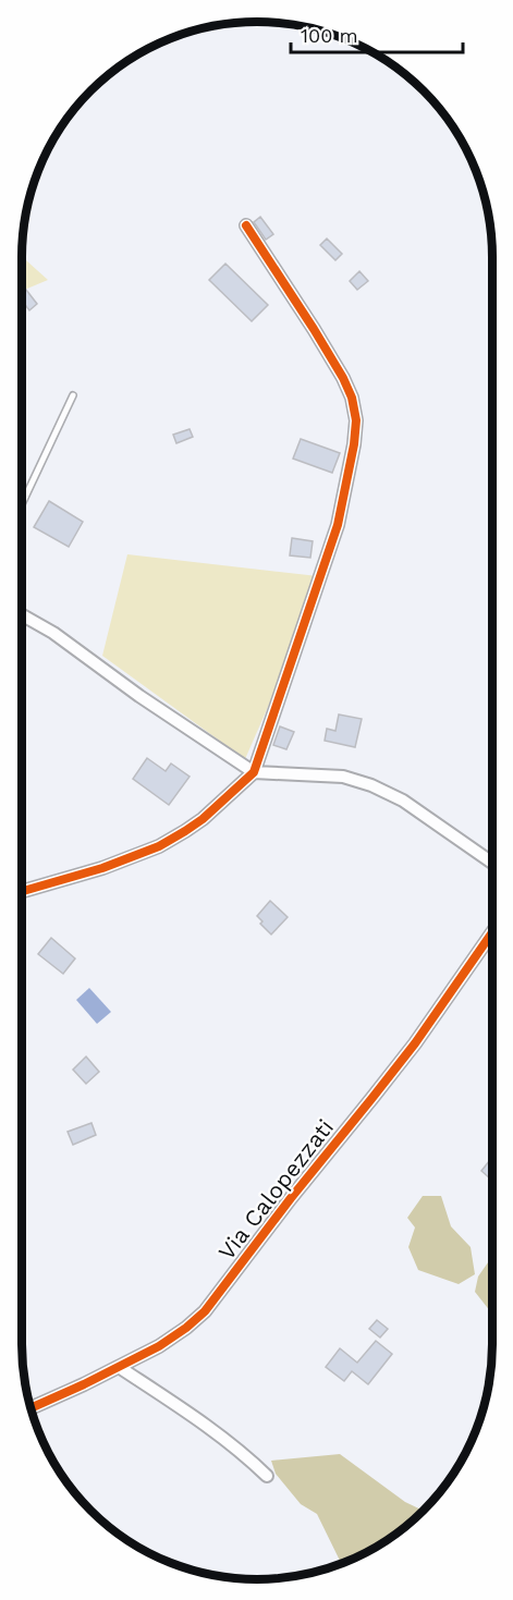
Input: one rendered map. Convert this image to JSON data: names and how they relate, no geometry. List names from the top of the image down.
{
  "streets": {
    "street": ["Via Calopezzati"]
  },
  "scale_bar": "100 m"
}
